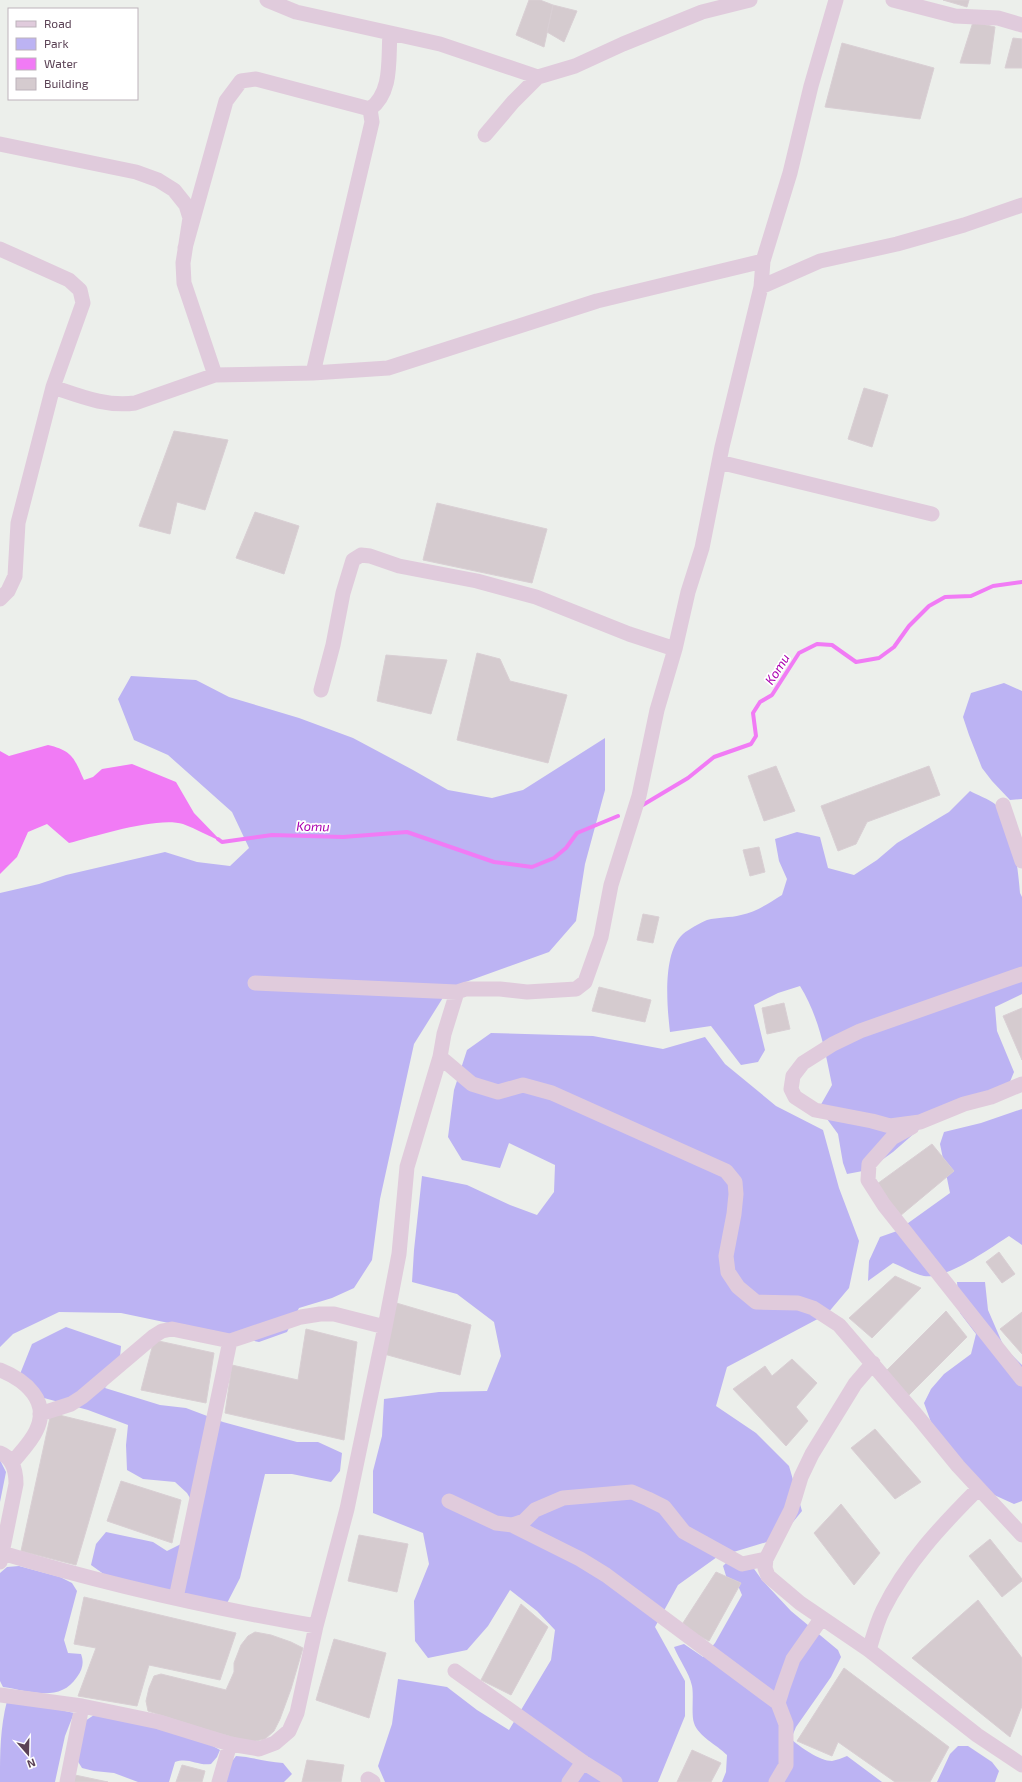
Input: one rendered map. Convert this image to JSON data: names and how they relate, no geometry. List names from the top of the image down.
{
  "water": ["Komu"],
  "legend": [
    "Road",
    "Park",
    "Water",
    "Building"
  ],
  "north": "bottom"
}
